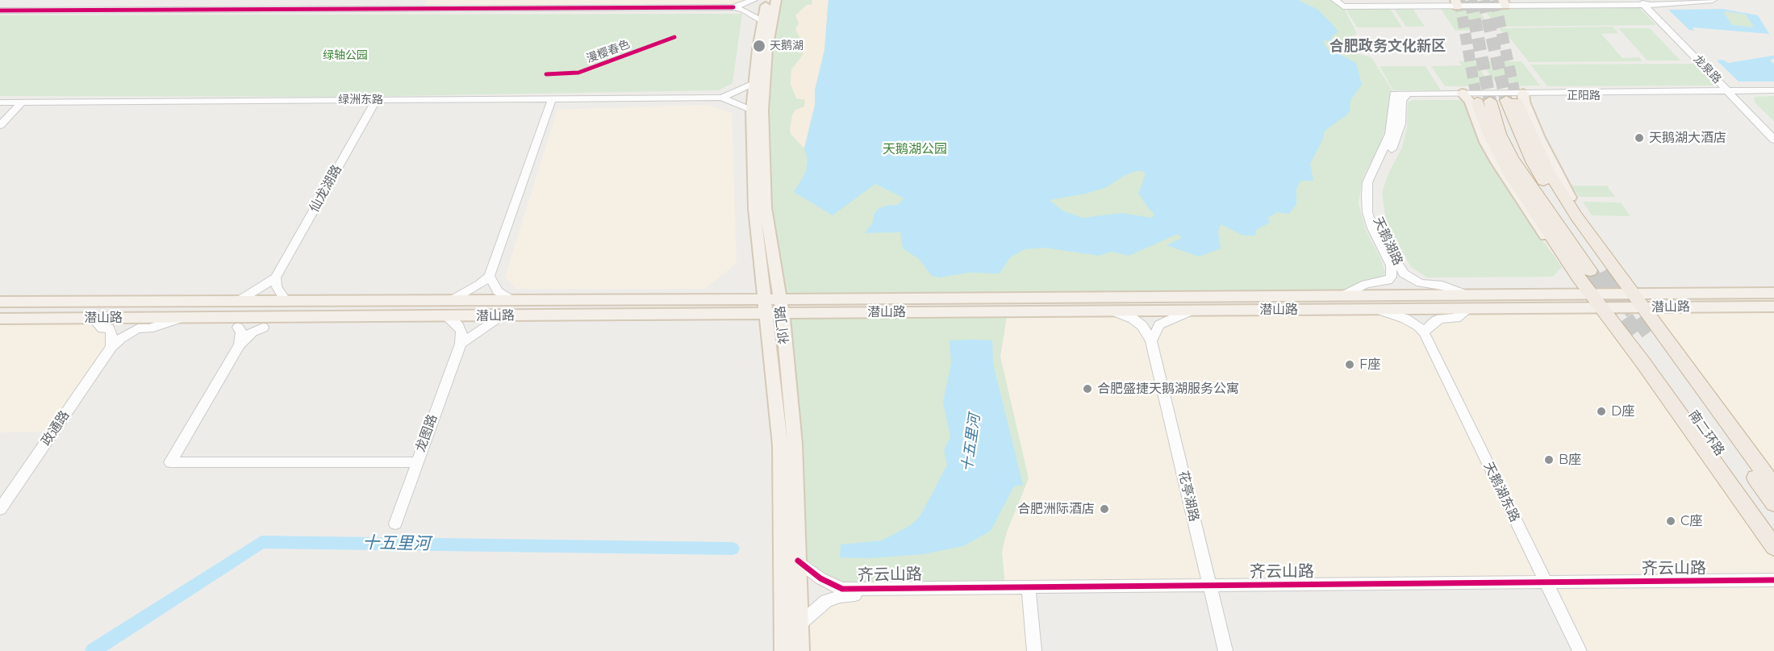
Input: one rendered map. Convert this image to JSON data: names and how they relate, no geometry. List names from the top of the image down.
{
  "streets": {
    "highway": ["南二环路"],
    "main road": ["潜山路", "祁门路"],
    "street": [
      "龙泉路",
      "正阳路",
      "绿洲东路",
      "仙龙湖路",
      "天鹅湖路",
      "政通路",
      "龙图路",
      "天鹅湖东路",
      "花亭湖路",
      "齐云山路"
    ],
    "cycle path": ["漫樱春色"]
  },
  "crossings": [
    ["龙泉路", "正阳路"],
    ["正阳路", "天鹅湖路"],
    ["绿洲东路", "仙龙湖路"],
    ["天鹅湖路", "潜山路"],
    ["潜山路", "祁门路"],
    ["潜山路", "政通路"],
    ["潜山路", "天鹅湖东路"],
    ["潜山路", "花亭湖路"],
    ["祁门路", "齐云山路"],
    ["天鹅湖东路", "齐云山路"]
  ],
  "districts": ["合肥政务文化新区"],
  "water": ["十五里河"],
  "parks": ["绿轴公园", "天鹅湖公园"],
  "places": [
    "天鹅湖",
    "天鹅湖大酒店",
    "F座",
    "合肥盛捷天鹅湖服务公寓",
    "D座",
    "B座",
    "合肥洲际酒店",
    "C座"
  ]
}
